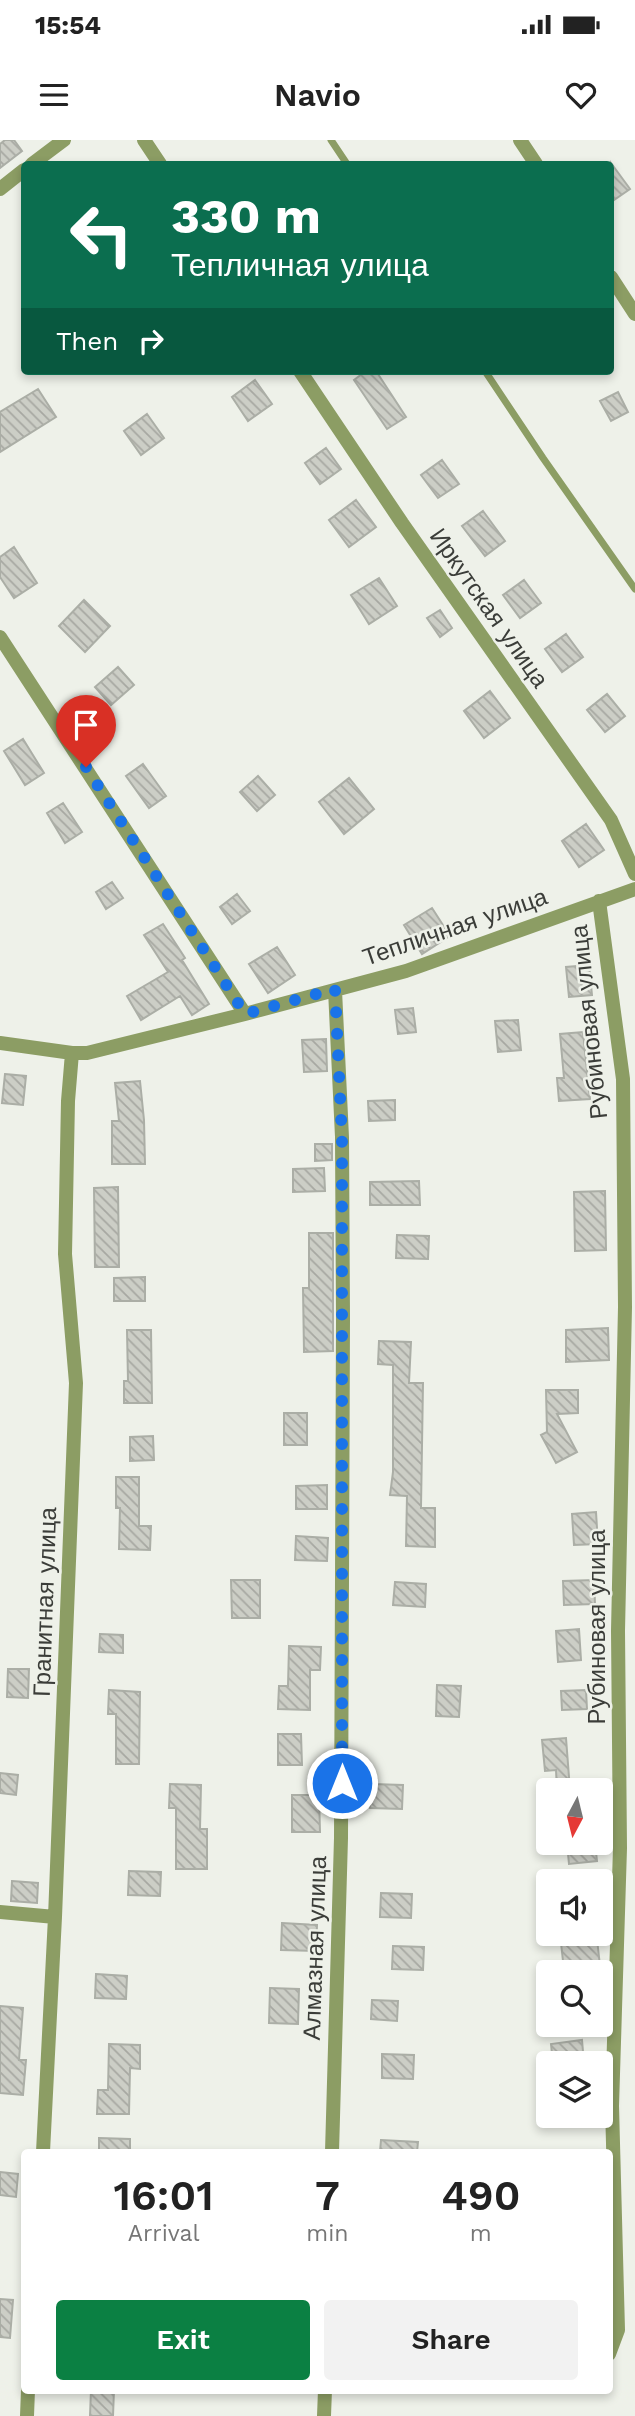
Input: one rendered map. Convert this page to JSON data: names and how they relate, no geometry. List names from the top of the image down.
{
  "streets": {
    "street": [
      "Иркутская улица",
      "Тепличная улица",
      "Рубиновая улица",
      "Гранитная улица",
      "Алмазная улица"
    ]
  },
  "crossings": [
    ["Тепличная улица", "Рубиновая улица"],
    ["Тепличная улица", "Гранитная улица"],
    ["Тепличная улица", "Алмазная улица"]
  ],
  "north": "bottom",
  "page": {
    "status": "15:54",
    "header": "Navio",
    "turn": ["330 m", "Тепличная улица"],
    "then": "Then",
    "eta": [
      "16:01",
      "Arrival",
      "7",
      "min",
      "490",
      "m"
    ],
    "buttons": ["Exit", "Share"]
  }
}
